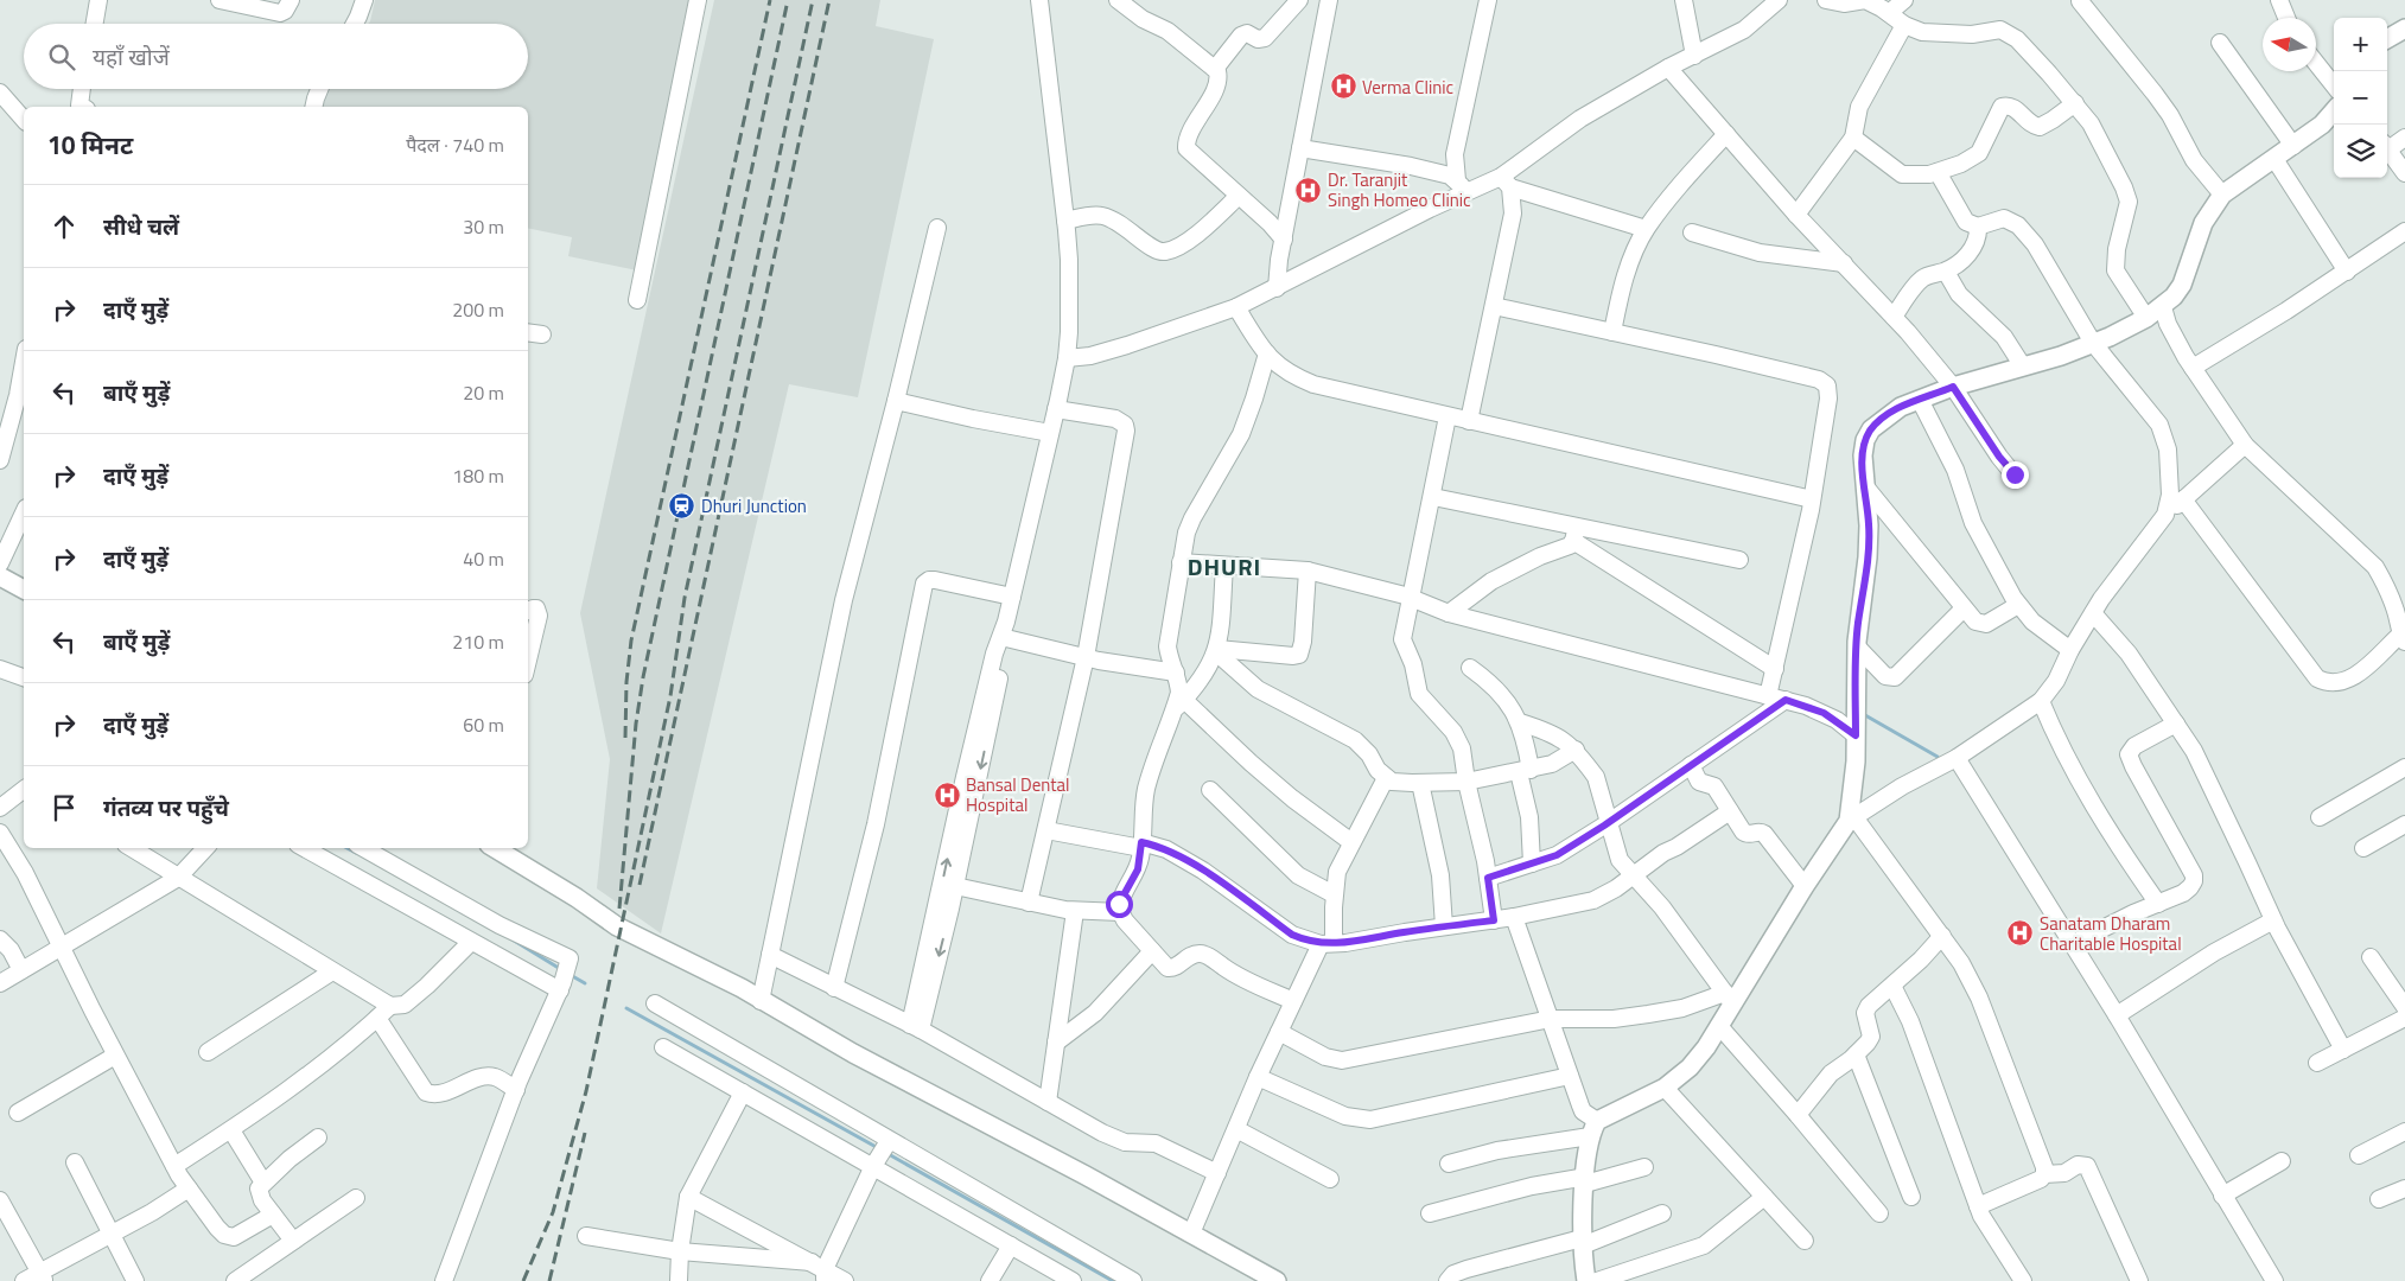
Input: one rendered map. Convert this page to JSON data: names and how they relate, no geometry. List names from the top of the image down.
{
  "districts": ["DHURI"],
  "places": {
    "hospital": [
      "Verma Clinic",
      "Dr. Taranjit Singh Homeo Clinic",
      "Bansal Dental Hospital",
      "Sanatam Dharam Charitable Hospital"
    ],
    "station": ["Dhuri Junction"]
  },
  "north": "left",
  "page": {
    "map_buttons": ["+", "−"],
    "search": "यहाँ खोजें",
    "heading": ["10 मिनट", "पैदल · 740 m"],
    "list": [
      ["सीधे चलें", "30 m"],
      ["दाएँ मुड़ें", "200 m"],
      ["बाएँ मुड़ें", "20 m"],
      ["दाएँ मुड़ें", "180 m"],
      ["दाएँ मुड़ें", "40 m"],
      ["बाएँ मुड़ें", "210 m"],
      ["दाएँ मुड़ें", "60 m"],
      "गंतव्य पर पहुँचे"
    ]
  }
}
